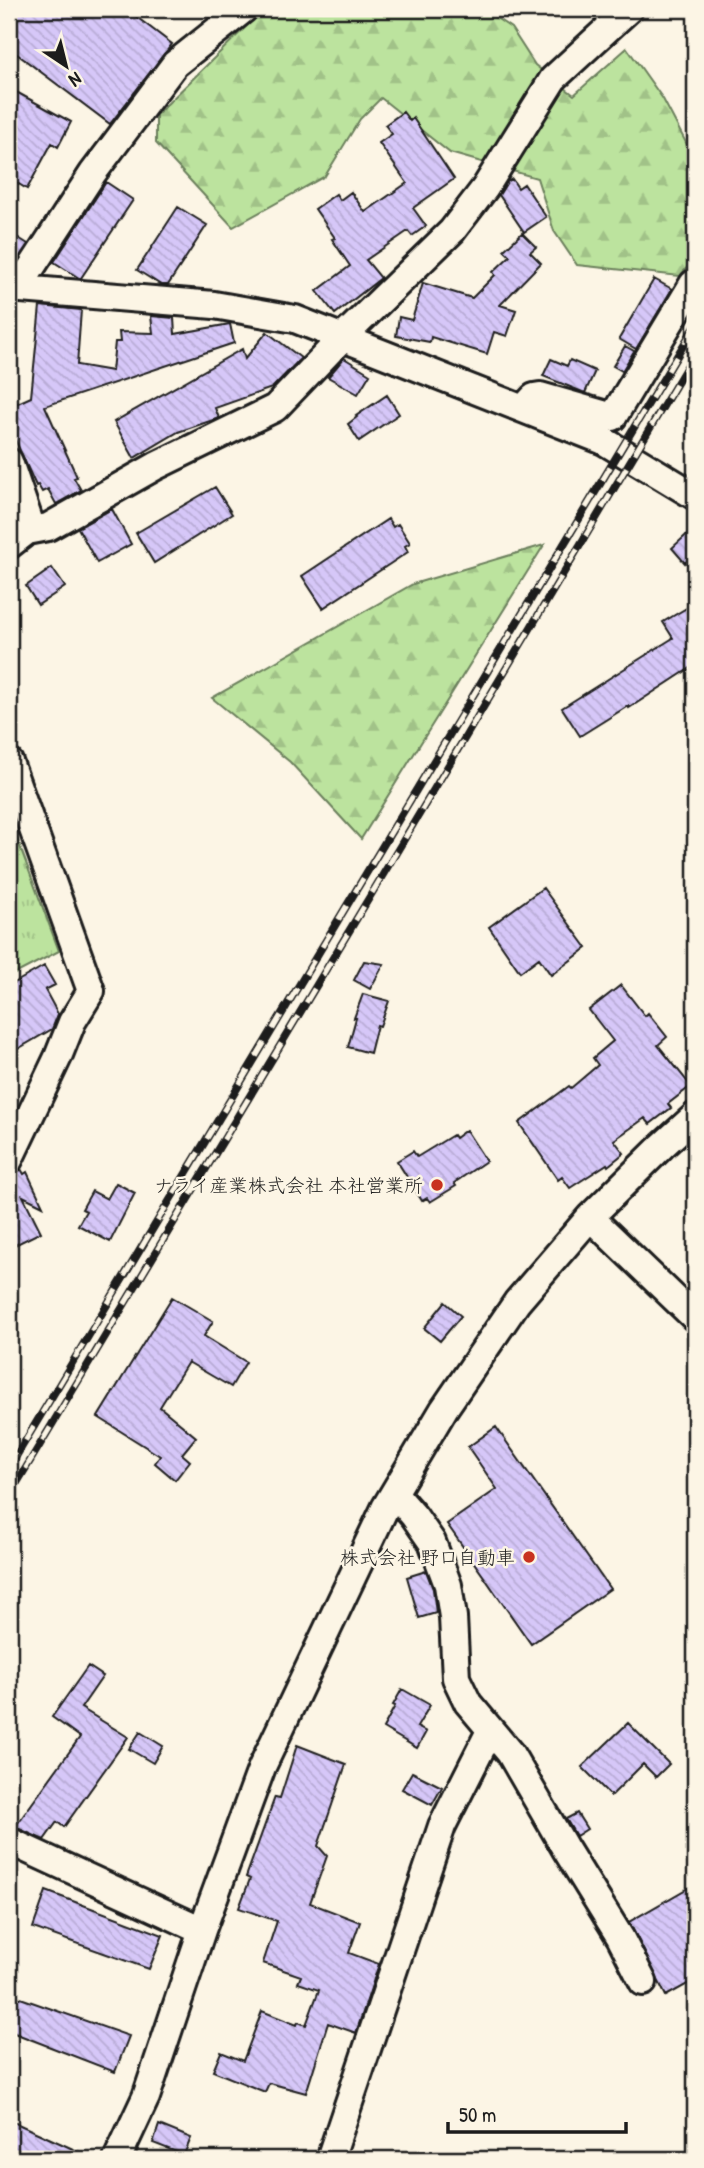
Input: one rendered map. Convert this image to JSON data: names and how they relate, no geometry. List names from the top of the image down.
{
  "places": ["ナライ産業株式会社 本社営業所", "株式会社 野口自動車"],
  "scale_bar": "50 m",
  "north": "bottom right"
}
